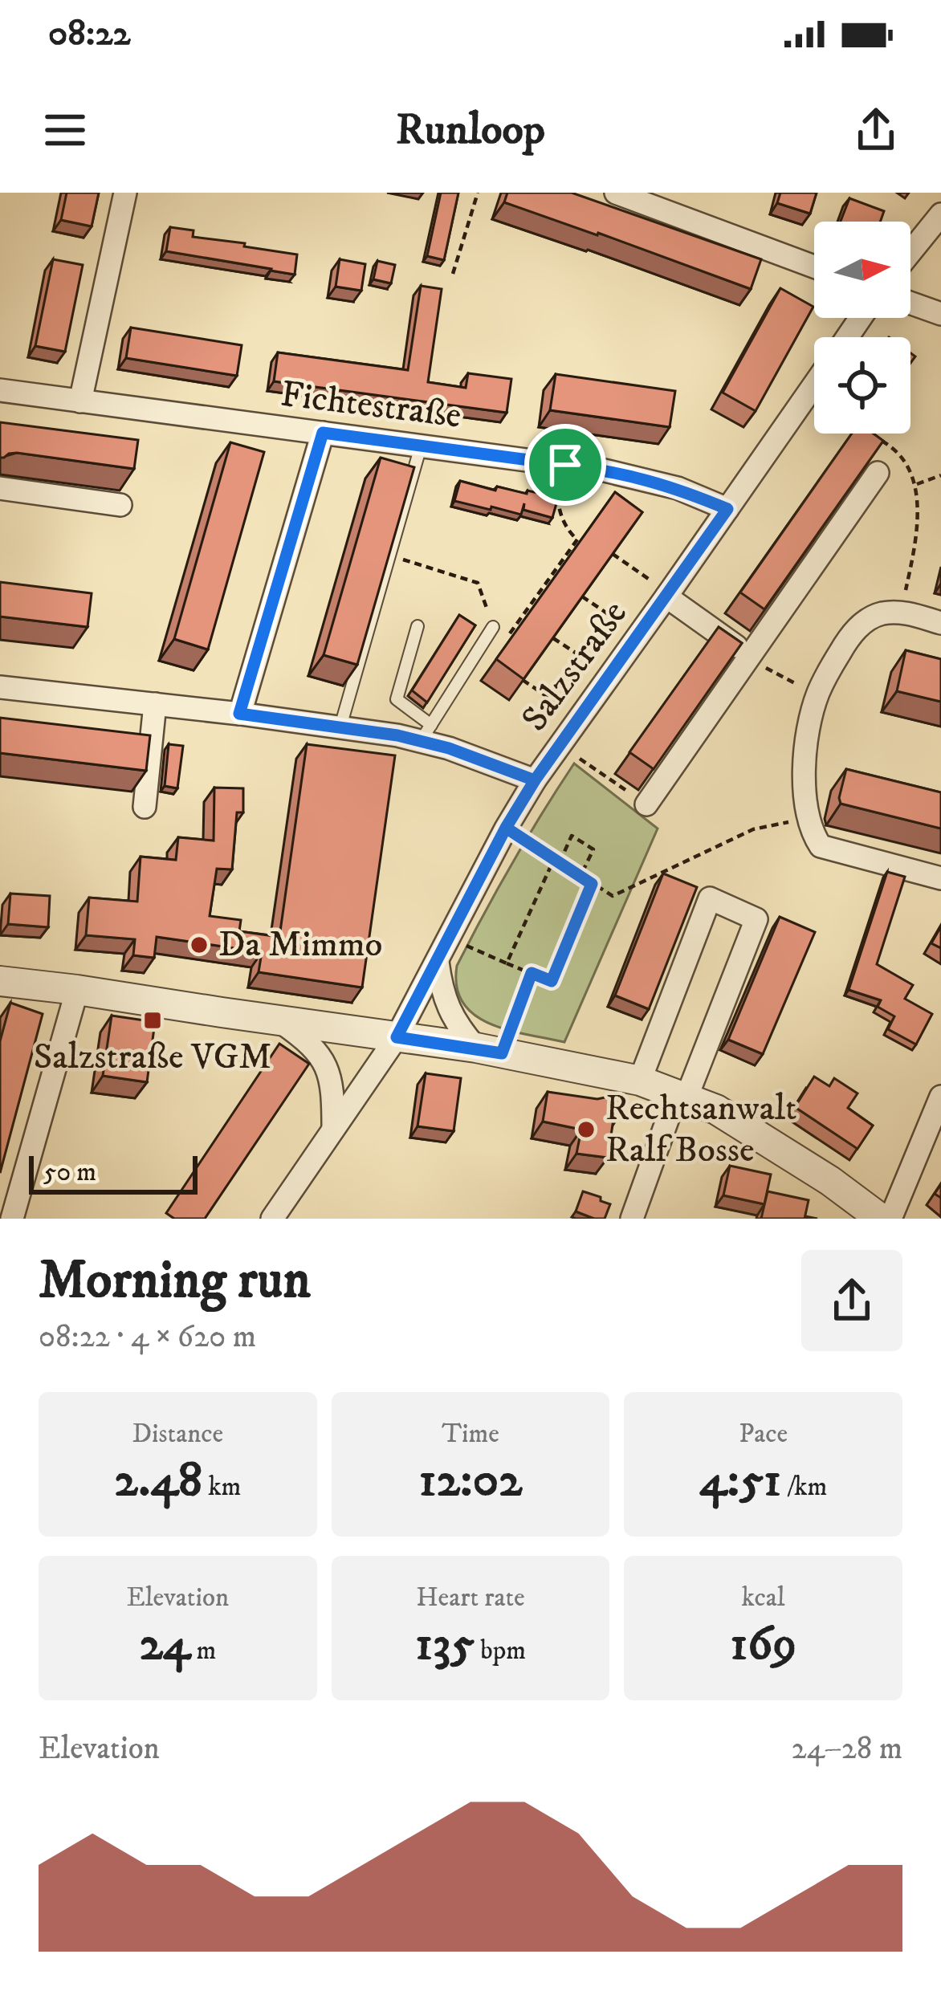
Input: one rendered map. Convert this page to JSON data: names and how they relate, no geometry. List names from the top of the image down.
{
  "streets": {
    "street": ["Fichtestraße", "Salzstraße"]
  },
  "crossings": [
    ["Fichtestraße", "Salzstraße"]
  ],
  "places": {
    "other": ["Da Mimmo", "Rechtsanwalt Ralf Bosse"],
    "transit": ["Salzstraße VGM"]
  },
  "scale_bar": "50 m",
  "north": "right",
  "page": {
    "status": "08:22",
    "header": "Runloop",
    "scale": "50 m",
    "heading": ["Morning run", "08:22 · 4 × 620 m"],
    "stats": [
      ["Distance", "2.48 km"],
      ["Time", "12:02"],
      ["Pace", "4:51 /km"],
      ["Elevation", "24 m"],
      ["Heart rate", "135 bpm"],
      ["kcal", "169"]
    ],
    "chart": ["Elevation", "24–28 m"]
  }
}
